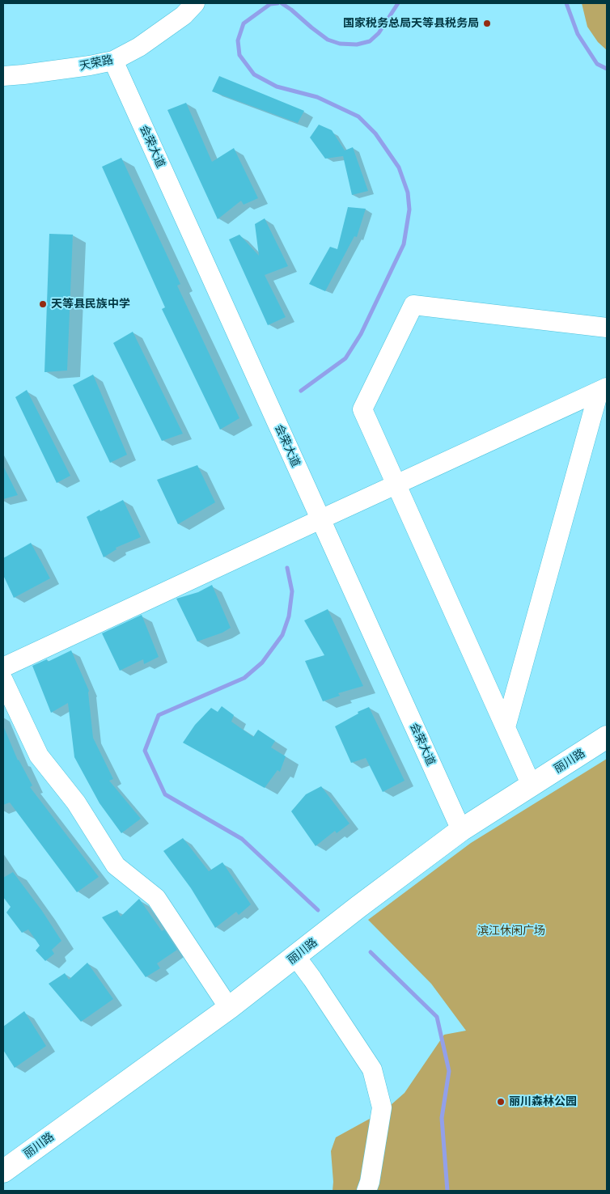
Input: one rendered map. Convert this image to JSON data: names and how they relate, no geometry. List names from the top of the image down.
{
  "streets": {
    "main road": ["丽川路"],
    "street": ["天荣路", "会荣大道"]
  },
  "crossings": [
    ["天荣路", "会荣大道"],
    ["会荣大道", "丽川路"]
  ],
  "parks": ["滨江休闲广场"],
  "places": ["国家税务总局天等县税务局", "天等县民族中学", "丽川森林公园"]
}
